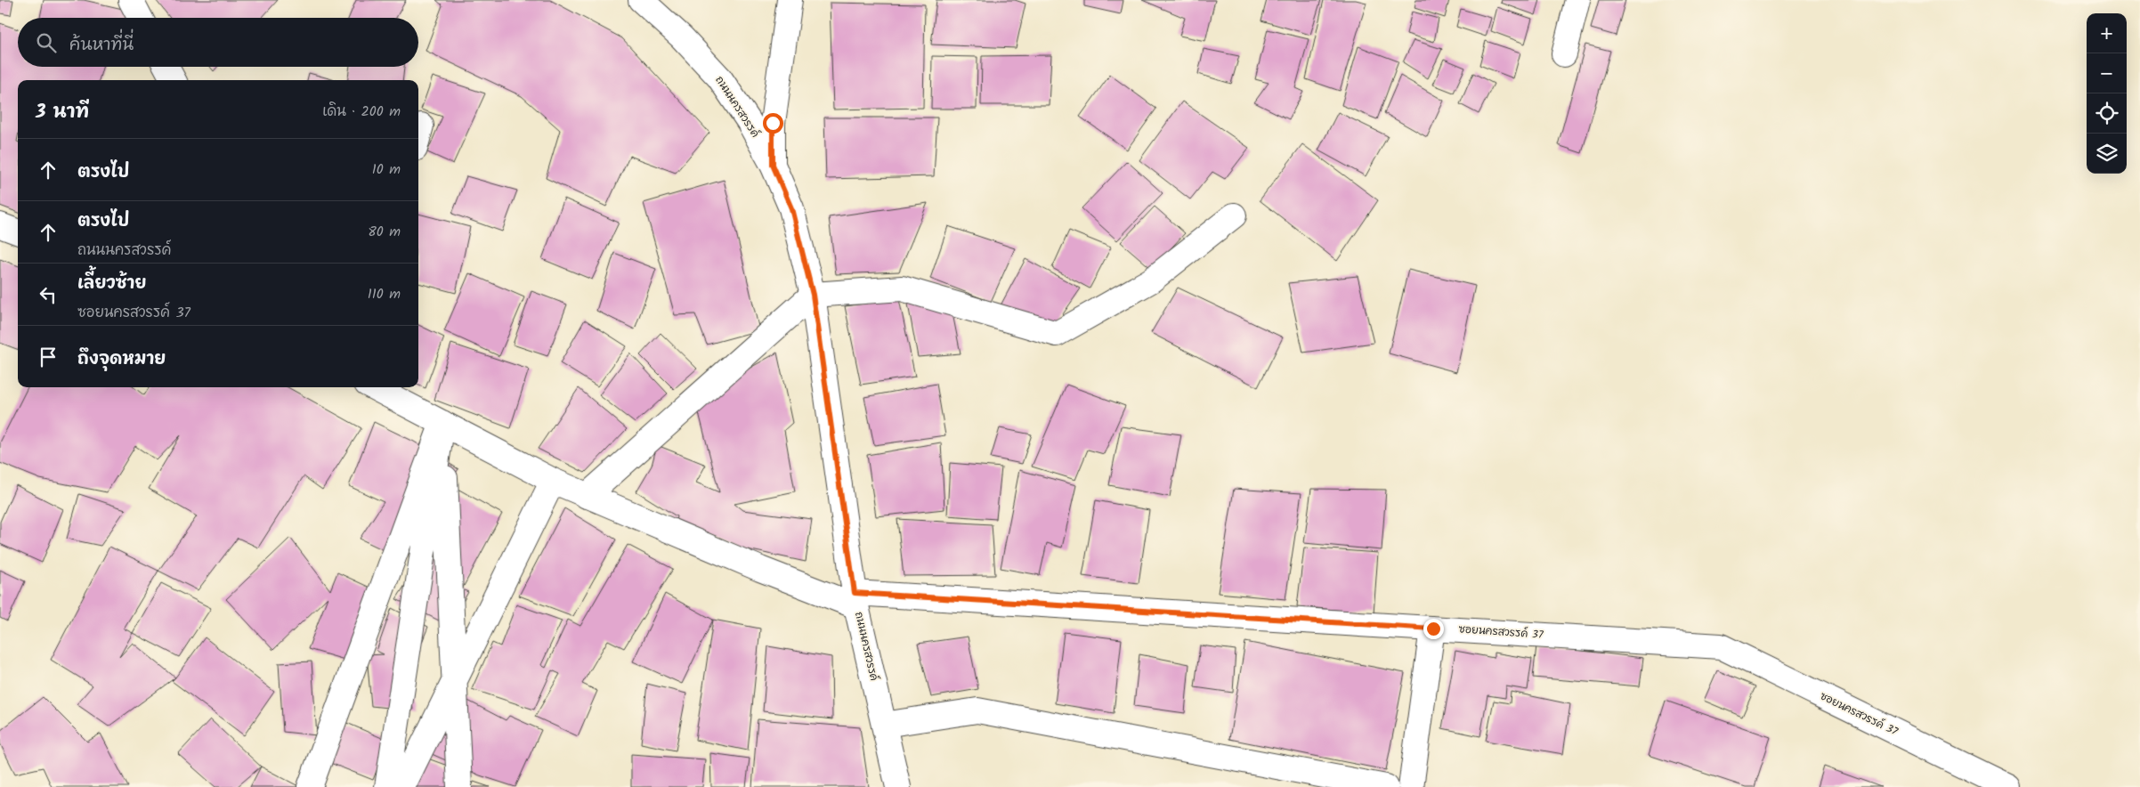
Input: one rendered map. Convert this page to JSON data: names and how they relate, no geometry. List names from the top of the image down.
{
  "streets": {
    "street": ["ถนนนครสวรรค์", "ซอยนครสวรรค์ 37"]
  },
  "crossings": [
    ["ถนนนครสวรรค์", "ซอยนครสวรรค์ 37"]
  ],
  "page": {
    "map_buttons": ["+", "−"],
    "search": "ค้นหาที่นี่",
    "heading": ["3 นาที", "เดิน · 200 m"],
    "list": [
      ["ตรงไป", "10 m"],
      ["ตรงไป", "ถนนนครสวรรค์", "80 m"],
      ["เลี้ยวซ้าย", "ซอยนครสวรรค์ 37", "110 m"],
      "ถึงจุดหมาย"
    ]
  }
}
